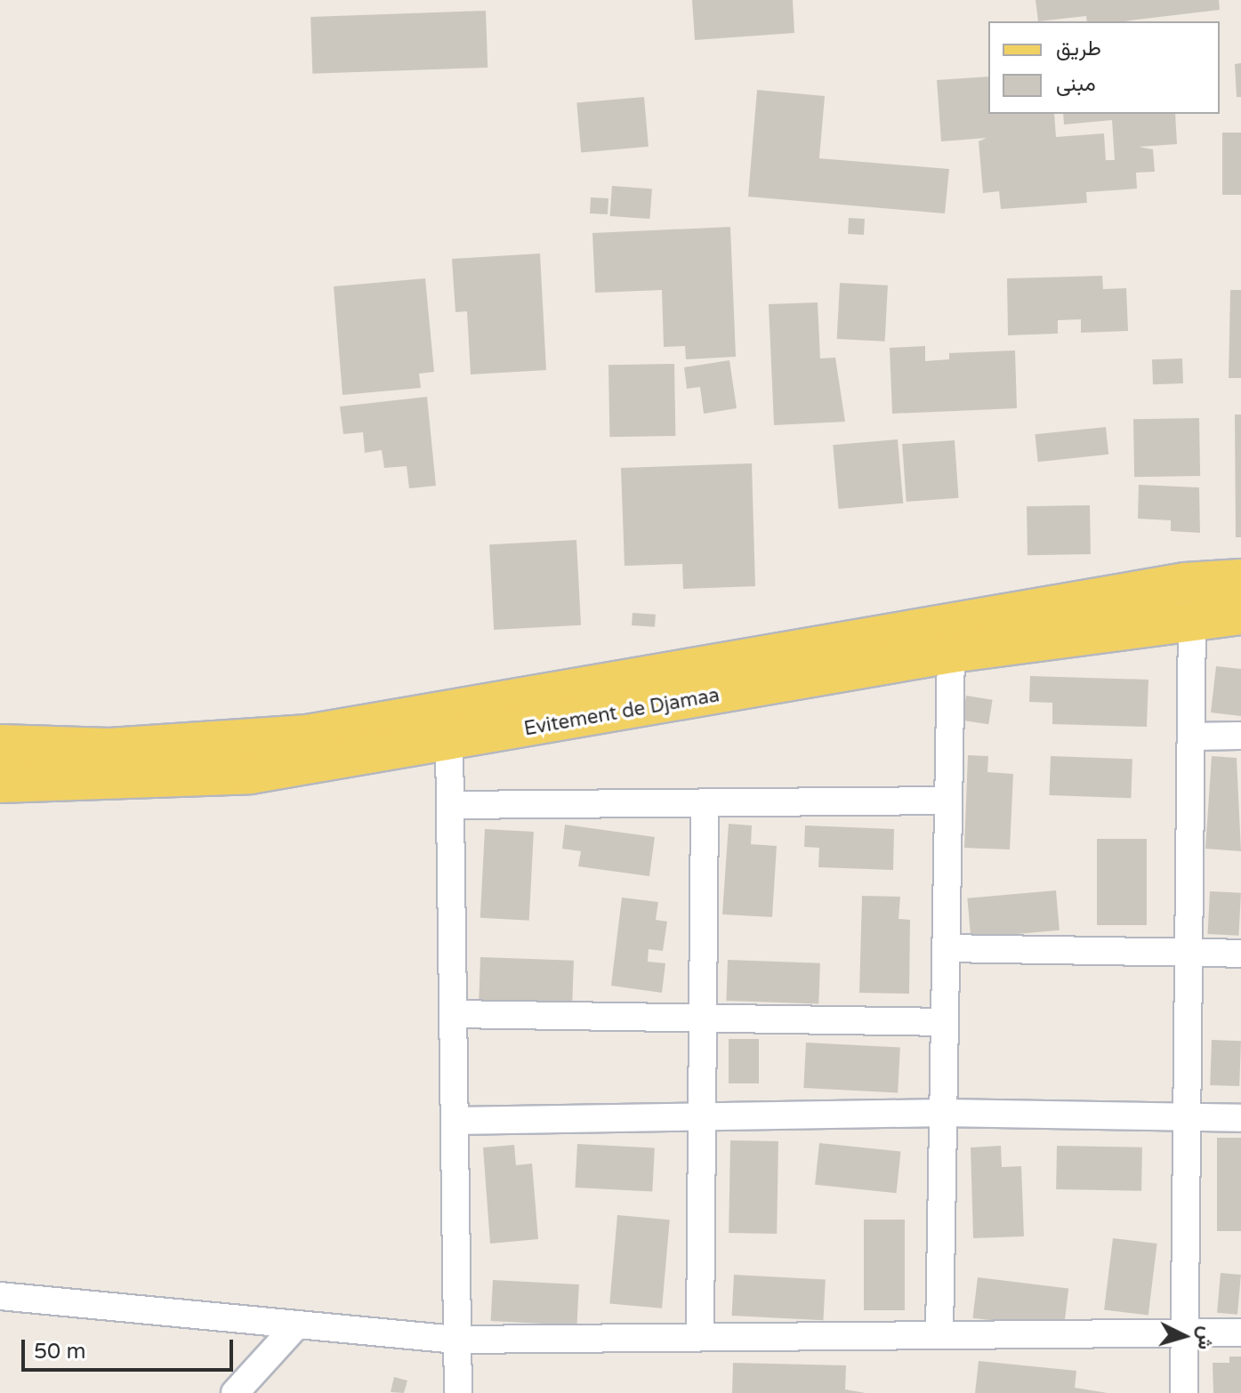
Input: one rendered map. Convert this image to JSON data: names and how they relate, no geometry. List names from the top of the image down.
{
  "streets": {
    "main road": ["Evitement de Djamaa"]
  },
  "legend": ["طريق", "مبنى"],
  "scale_bar": "50 m",
  "north": "right"
}
